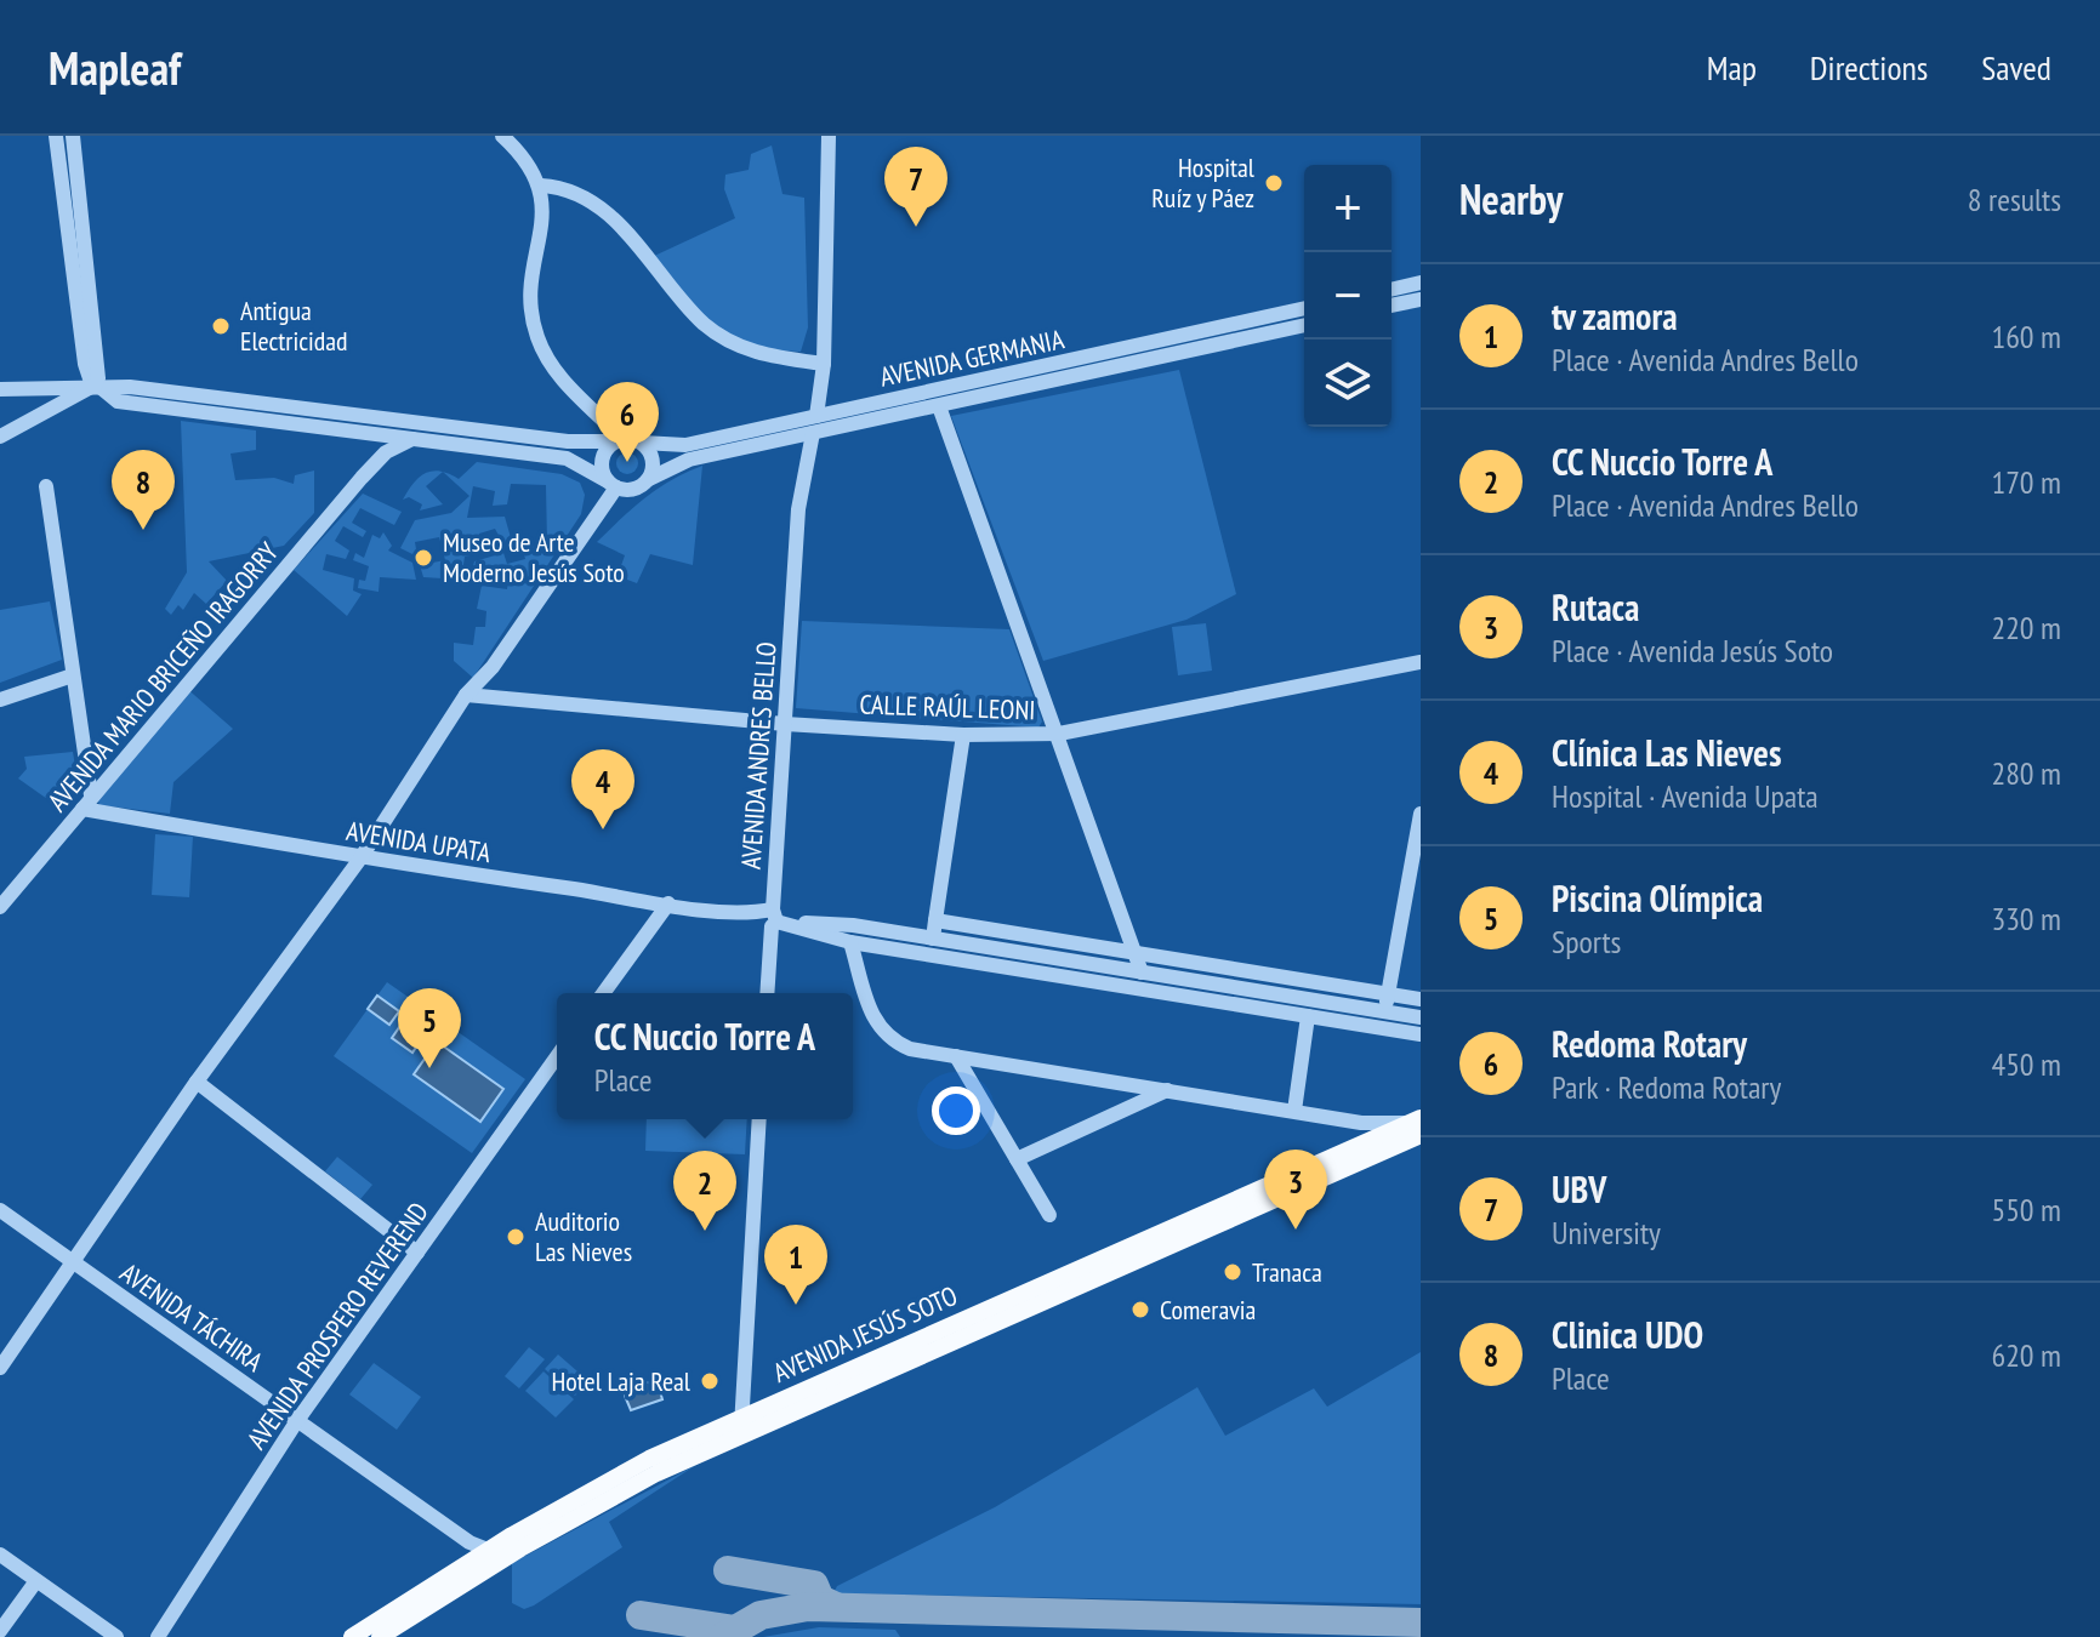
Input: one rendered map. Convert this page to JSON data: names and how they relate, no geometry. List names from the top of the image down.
{
  "streets": {
    "main road": ["AVENIDA JESÚS SOTO"],
    "street": [
      "AVENIDA GERMANIA",
      "AVENIDA MARIO BRICEÑO IRAGORRY",
      "CALLE RAÚL LEONI",
      "AVENIDA ANDRES BELLO",
      "AVENIDA UPATA",
      "AVENIDA TÁCHIRA",
      "AVENIDA PROSPERO REVEREND"
    ]
  },
  "crossings": [
    ["AVENIDA GERMANIA", "AVENIDA ANDRES BELLO"],
    ["AVENIDA MARIO BRICEÑO IRAGORRY", "AVENIDA UPATA"],
    ["CALLE RAÚL LEONI", "AVENIDA ANDRES BELLO"],
    ["AVENIDA ANDRES BELLO", "AVENIDA UPATA"],
    ["AVENIDA TÁCHIRA", "AVENIDA PROSPERO REVEREND"],
    ["AVENIDA TÁCHIRA", "AVENIDA JESÚS SOTO"]
  ],
  "places": [
    "Hospital Ruíz y Páez",
    "Antigua Electricidad",
    "Museo de Arte Moderno Jesús Soto",
    "Auditorio Las Nieves",
    "Tranaca",
    "Comeravia",
    "Hotel Laja Real"
  ],
  "page": {
    "header": "Mapleaf",
    "nav": ["Map", "Directions", "Saved"],
    "heading": ["Nearby", "8 results"],
    "pins": [
      "7",
      "6",
      "8",
      "4",
      "5",
      "3",
      "2",
      "1"
    ],
    "map_buttons": ["+", "−"],
    "list": [
      {
        "mark": "1",
        "name": "tv zamora",
        "note": "Place · Avenida Andres Bello",
        "value": "160 m"
      },
      {
        "mark": "2",
        "name": "CC Nuccio Torre A",
        "note": "Place · Avenida Andres Bello",
        "value": "170 m"
      },
      {
        "mark": "3",
        "name": "Rutaca",
        "note": "Place · Avenida Jesús Soto",
        "value": "220 m"
      },
      {
        "mark": "4",
        "name": "Clínica Las Nieves",
        "note": "Hospital · Avenida Upata",
        "value": "280 m"
      },
      {
        "mark": "5",
        "name": "Piscina Olímpica",
        "note": "Sports",
        "value": "330 m"
      },
      {
        "mark": "6",
        "name": "Redoma Rotary",
        "note": "Park · Redoma Rotary",
        "value": "450 m"
      },
      {
        "mark": "7",
        "name": "UBV",
        "note": "University",
        "value": "550 m"
      },
      {
        "mark": "8",
        "name": "Clinica UDO",
        "note": "Place",
        "value": "620 m"
      }
    ],
    "popup": ["CC Nuccio Torre A", "Place"]
  }
}
